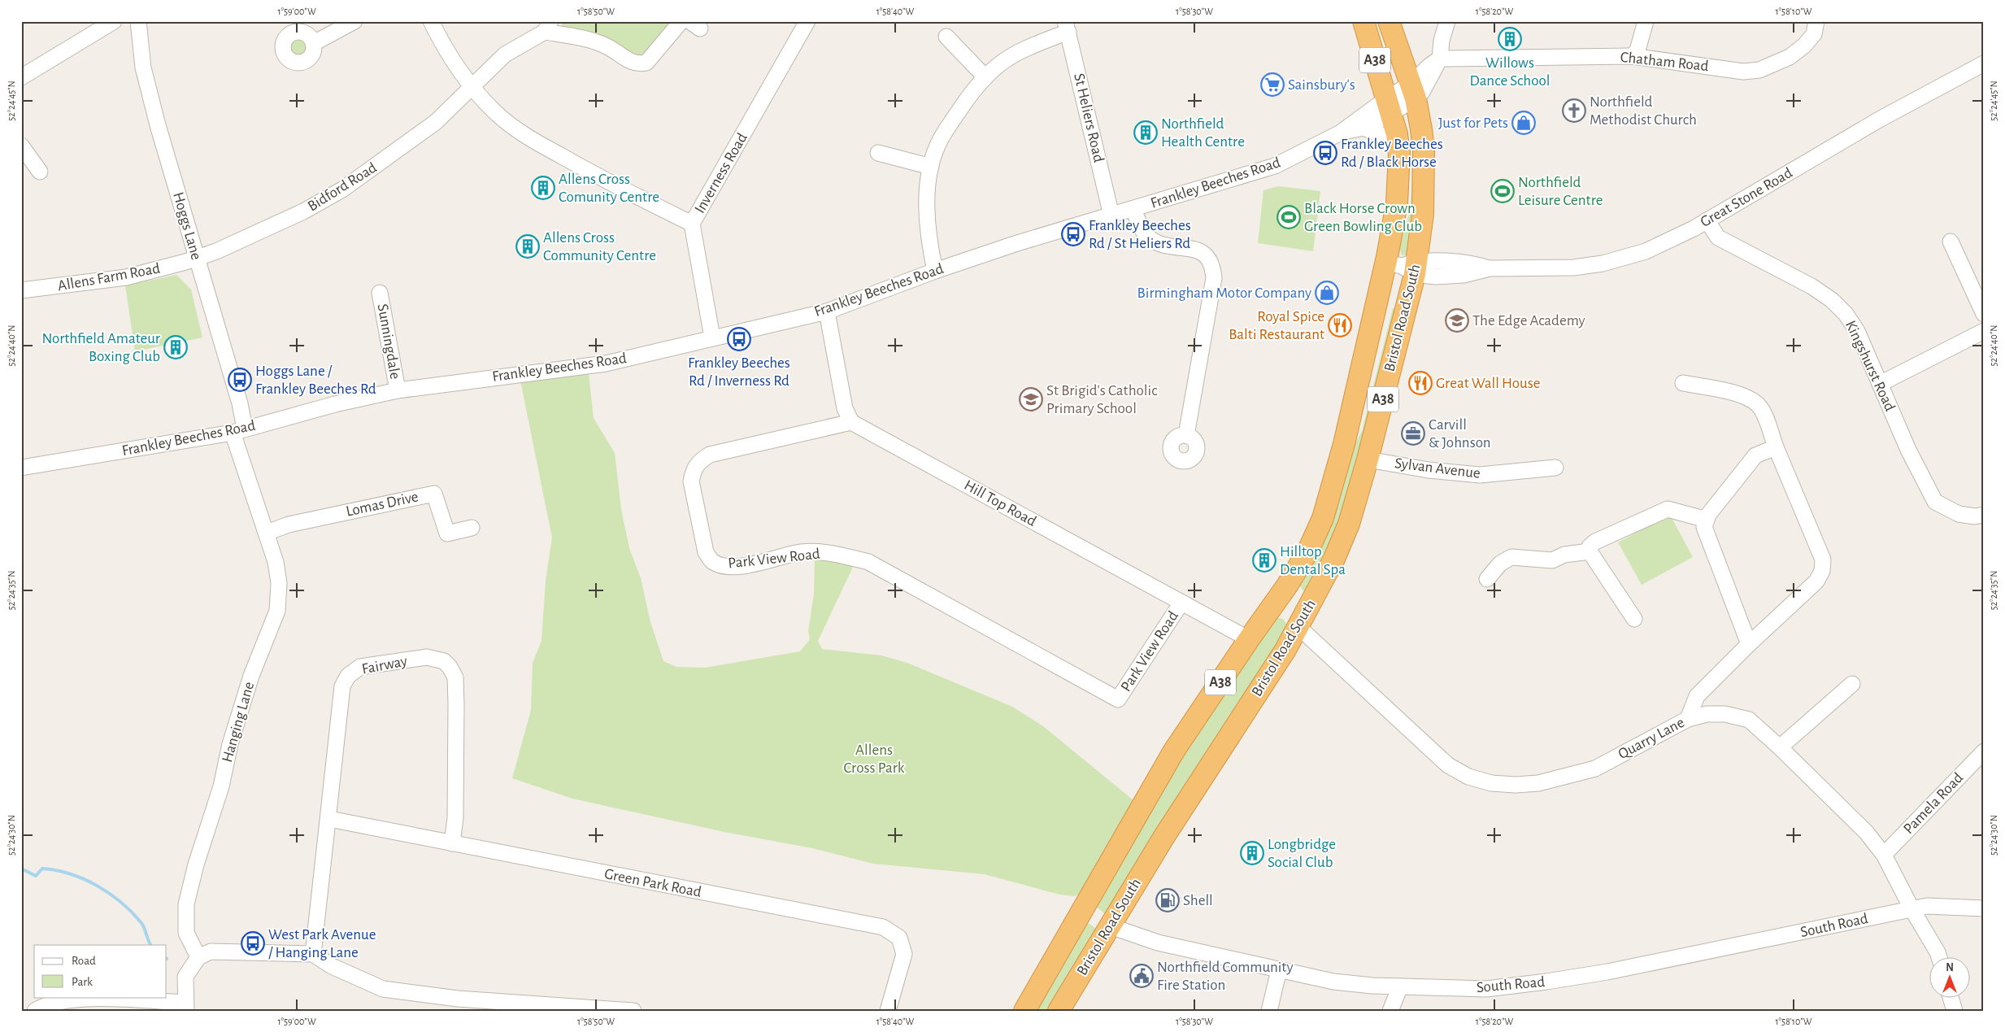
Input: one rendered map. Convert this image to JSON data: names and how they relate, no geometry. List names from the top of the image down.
{
  "streets": {
    "highway": ["A38", "Bristol Road South"],
    "street": [
      "Chatham Road",
      "St Heliers Road",
      "Inverness Road",
      "Frankley Beeches Road",
      "Bidford Road",
      "Great Stone Road",
      "Hoggs Lane",
      "Allens Farm Road",
      "Sunningdale",
      "Kingshurst Road",
      "Sylvan Avenue",
      "Hill Top Road",
      "Lomas Drive",
      "Park View Road",
      "Fairway",
      "Hanging Lane",
      "Quarry Lane",
      "Pamela Road",
      "Green Park Road",
      "South Road"
    ]
  },
  "crossings": [
    ["A38", "Frankley Beeches Road"],
    ["A38", "Bristol Road South"],
    ["St Heliers Road", "Frankley Beeches Road"],
    ["Inverness Road", "Frankley Beeches Road"],
    ["Frankley Beeches Road", "Hoggs Lane"],
    ["Frankley Beeches Road", "Bristol Road South"],
    ["Frankley Beeches Road", "Sunningdale"],
    ["Frankley Beeches Road", "Hanging Lane"],
    ["Bidford Road", "Hoggs Lane"],
    ["Bidford Road", "Allens Farm Road"],
    ["Great Stone Road", "Bristol Road South"],
    ["Great Stone Road", "Kingshurst Road"],
    ["Hoggs Lane", "Allens Farm Road"],
    ["Hoggs Lane", "Hanging Lane"],
    ["Bristol Road South", "Sylvan Avenue"],
    ["Bristol Road South", "Hill Top Road"],
    ["Bristol Road South", "Quarry Lane"],
    ["Bristol Road South", "South Road"],
    ["Hill Top Road", "Park View Road"],
    ["Lomas Drive", "Hanging Lane"],
    ["Fairway", "Green Park Road"],
    ["Quarry Lane", "Pamela Road"],
    ["Quarry Lane", "South Road"]
  ],
  "parks": ["Allens Cross Park"],
  "places": {
    "building": [
      "Willows Dance School",
      "Northfield Health Centre",
      "Allens Cross Comunity Centre",
      "Allens Cross Community Centre",
      "Northfield Amateur Boxing Club",
      "Hilltop Dental Spa",
      "Longbridge Social Club"
    ],
    "supermarket": ["Sainsbury's"],
    "church": ["Northfield Methodist Church"],
    "shop": ["Just for Pets", "Birmingham Motor Company"],
    "bus stop": [
      "Frankley Beeches Rd / Black Horse",
      "Frankley Beeches Rd / St Heliers Rd",
      "Frankley Beeches Rd / Inverness Rd",
      "Hoggs Lane / Frankley Beeches Rd",
      "West Park Avenue / Hanging Lane"
    ],
    "sports": ["Northfield Leisure Centre", "Black Horse Crown Green Bowling Club"],
    "school or university": ["The Edge Academy", "St Brigid's Catholic Primary School"],
    "restaurant": ["Royal Spice Balti Restaurant", "Great Wall House"],
    "office": ["Carvill & Johnson"],
    "fuel station": ["Shell"],
    "public building": ["Northfield Community Fire Station"]
  },
  "legend": ["Road", "Park"],
  "north": "top",
  "coordinates": [
    "1°59'00\"W",
    "1°58'50\"W",
    "1°58'40\"W",
    "1°58'30\"W",
    "1°58'20\"W",
    "1°58'10\"W",
    "52°24'45\"N",
    "52°24'40\"N",
    "52°24'35\"N",
    "52°24'30\"N"
  ]
}
